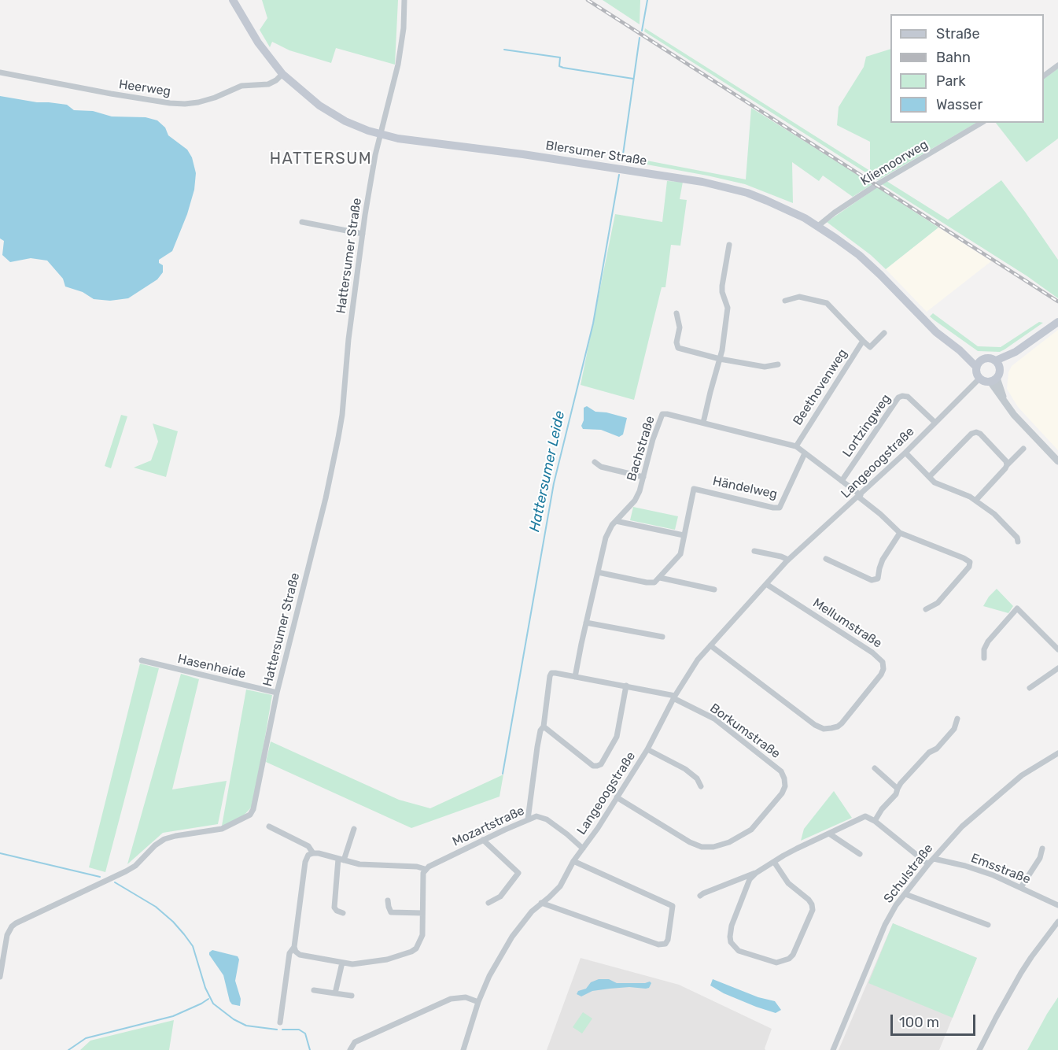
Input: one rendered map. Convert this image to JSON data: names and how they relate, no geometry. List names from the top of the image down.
{
  "streets": {
    "main road": ["Blersumer Straße"],
    "street": [
      "Heerweg",
      "Kliemoorweg",
      "Hattersumer Straße",
      "Beethovenweg",
      "Lortzingweg",
      "Bachstraße",
      "Langeoogstraße",
      "Händelweg",
      "Mellumstraße",
      "Hasenheide",
      "Borkumstraße",
      "Mozartstraße",
      "Emsstraße",
      "Schulstraße"
    ]
  },
  "crossings": [
    ["Heerweg", "Blersumer Straße"],
    ["Blersumer Straße", "Kliemoorweg"],
    ["Blersumer Straße", "Hattersumer Straße"],
    ["Blersumer Straße", "Langeoogstraße"],
    ["Hattersumer Straße", "Hasenheide"],
    ["Beethovenweg", "Bachstraße"],
    ["Lortzingweg", "Bachstraße"],
    ["Lortzingweg", "Langeoogstraße"],
    ["Bachstraße", "Langeoogstraße"],
    ["Bachstraße", "Händelweg"],
    ["Langeoogstraße", "Mellumstraße"],
    ["Langeoogstraße", "Borkumstraße"],
    ["Langeoogstraße", "Mozartstraße"],
    ["Emsstraße", "Schulstraße"]
  ],
  "districts": ["HATTERSUM"],
  "water": ["Hattersumer Leide"],
  "legend": [
    "Straße",
    "Bahn",
    "Park",
    "Wasser"
  ],
  "scale_bar": "100 m"
}
